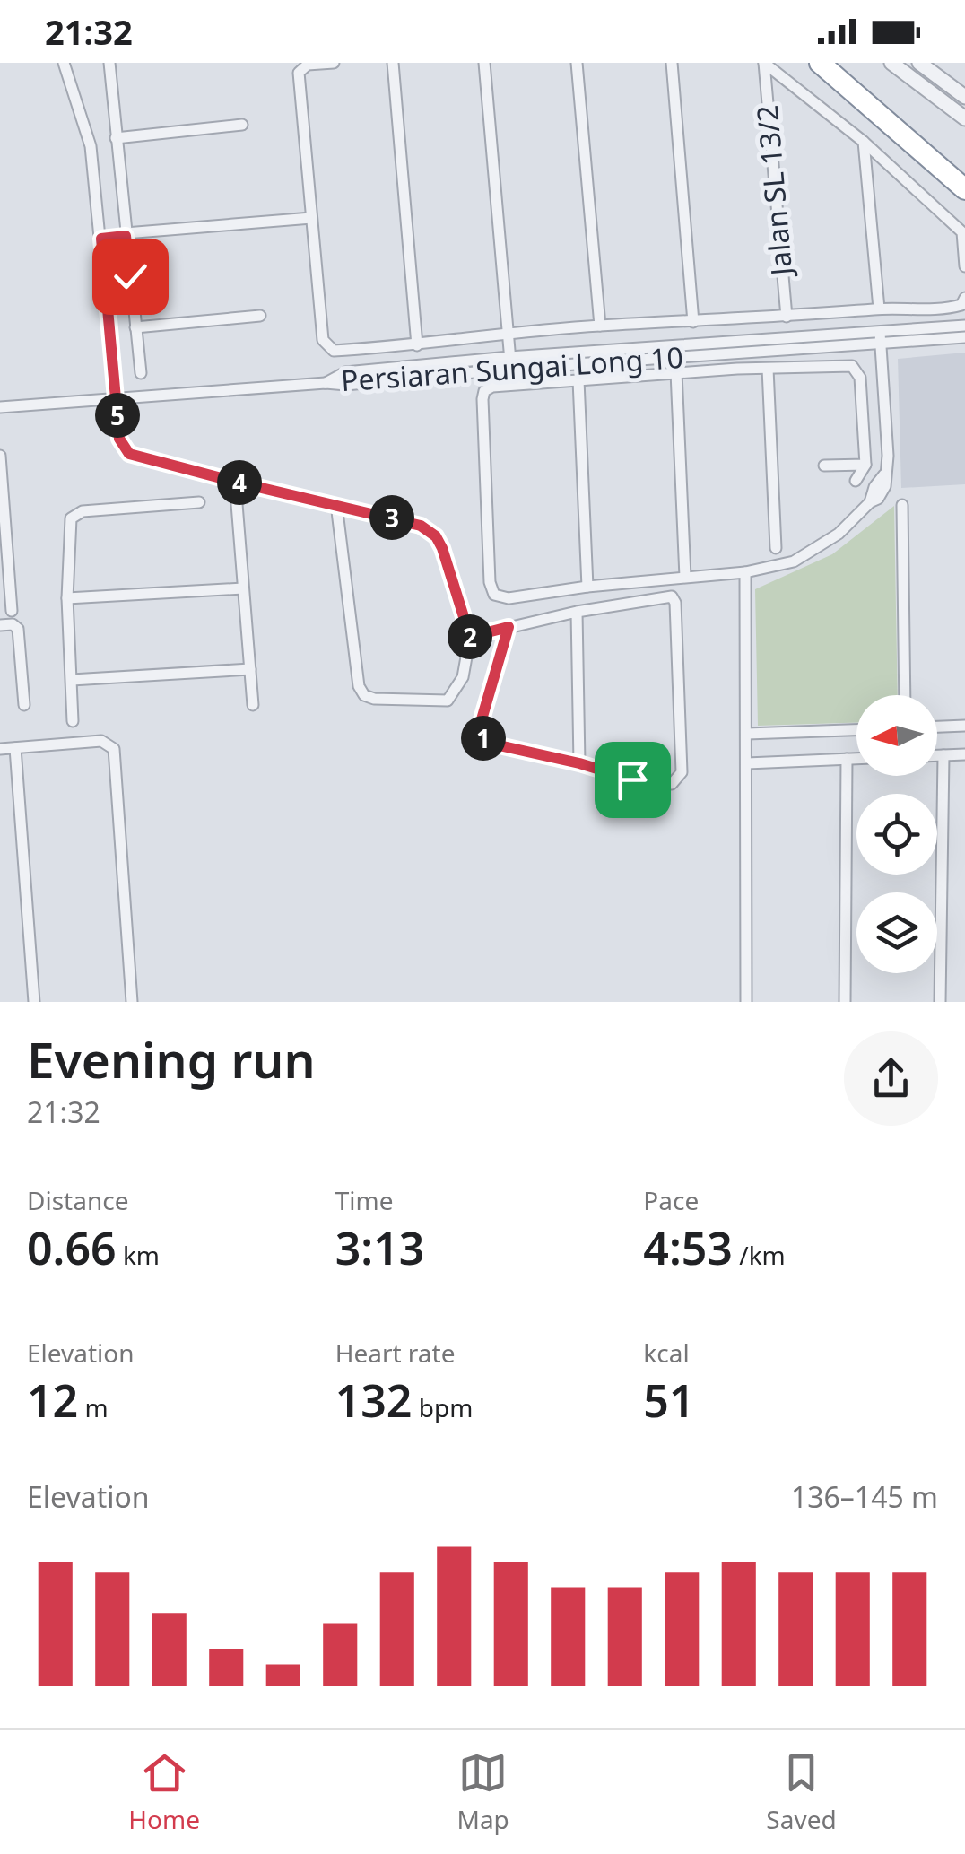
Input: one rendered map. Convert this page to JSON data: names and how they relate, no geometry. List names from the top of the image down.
{
  "streets": {
    "street": ["Jalan SL 13/2", "Persiaran Sungai Long 10"]
  },
  "north": "left",
  "page": {
    "status": "21:32",
    "pins": [
      "5",
      "4",
      "3",
      "2",
      "1"
    ],
    "heading": ["Evening run", "21:32"],
    "stats": [
      ["Distance", "0.66 km"],
      ["Time", "3:13"],
      ["Pace", "4:53 /km"],
      ["Elevation", "12 m"],
      ["Heart rate", "132 bpm"],
      ["kcal", "51"]
    ],
    "chart": ["Elevation", "136–145 m"],
    "tabs": ["Home", "Map", "Saved"]
  }
}
